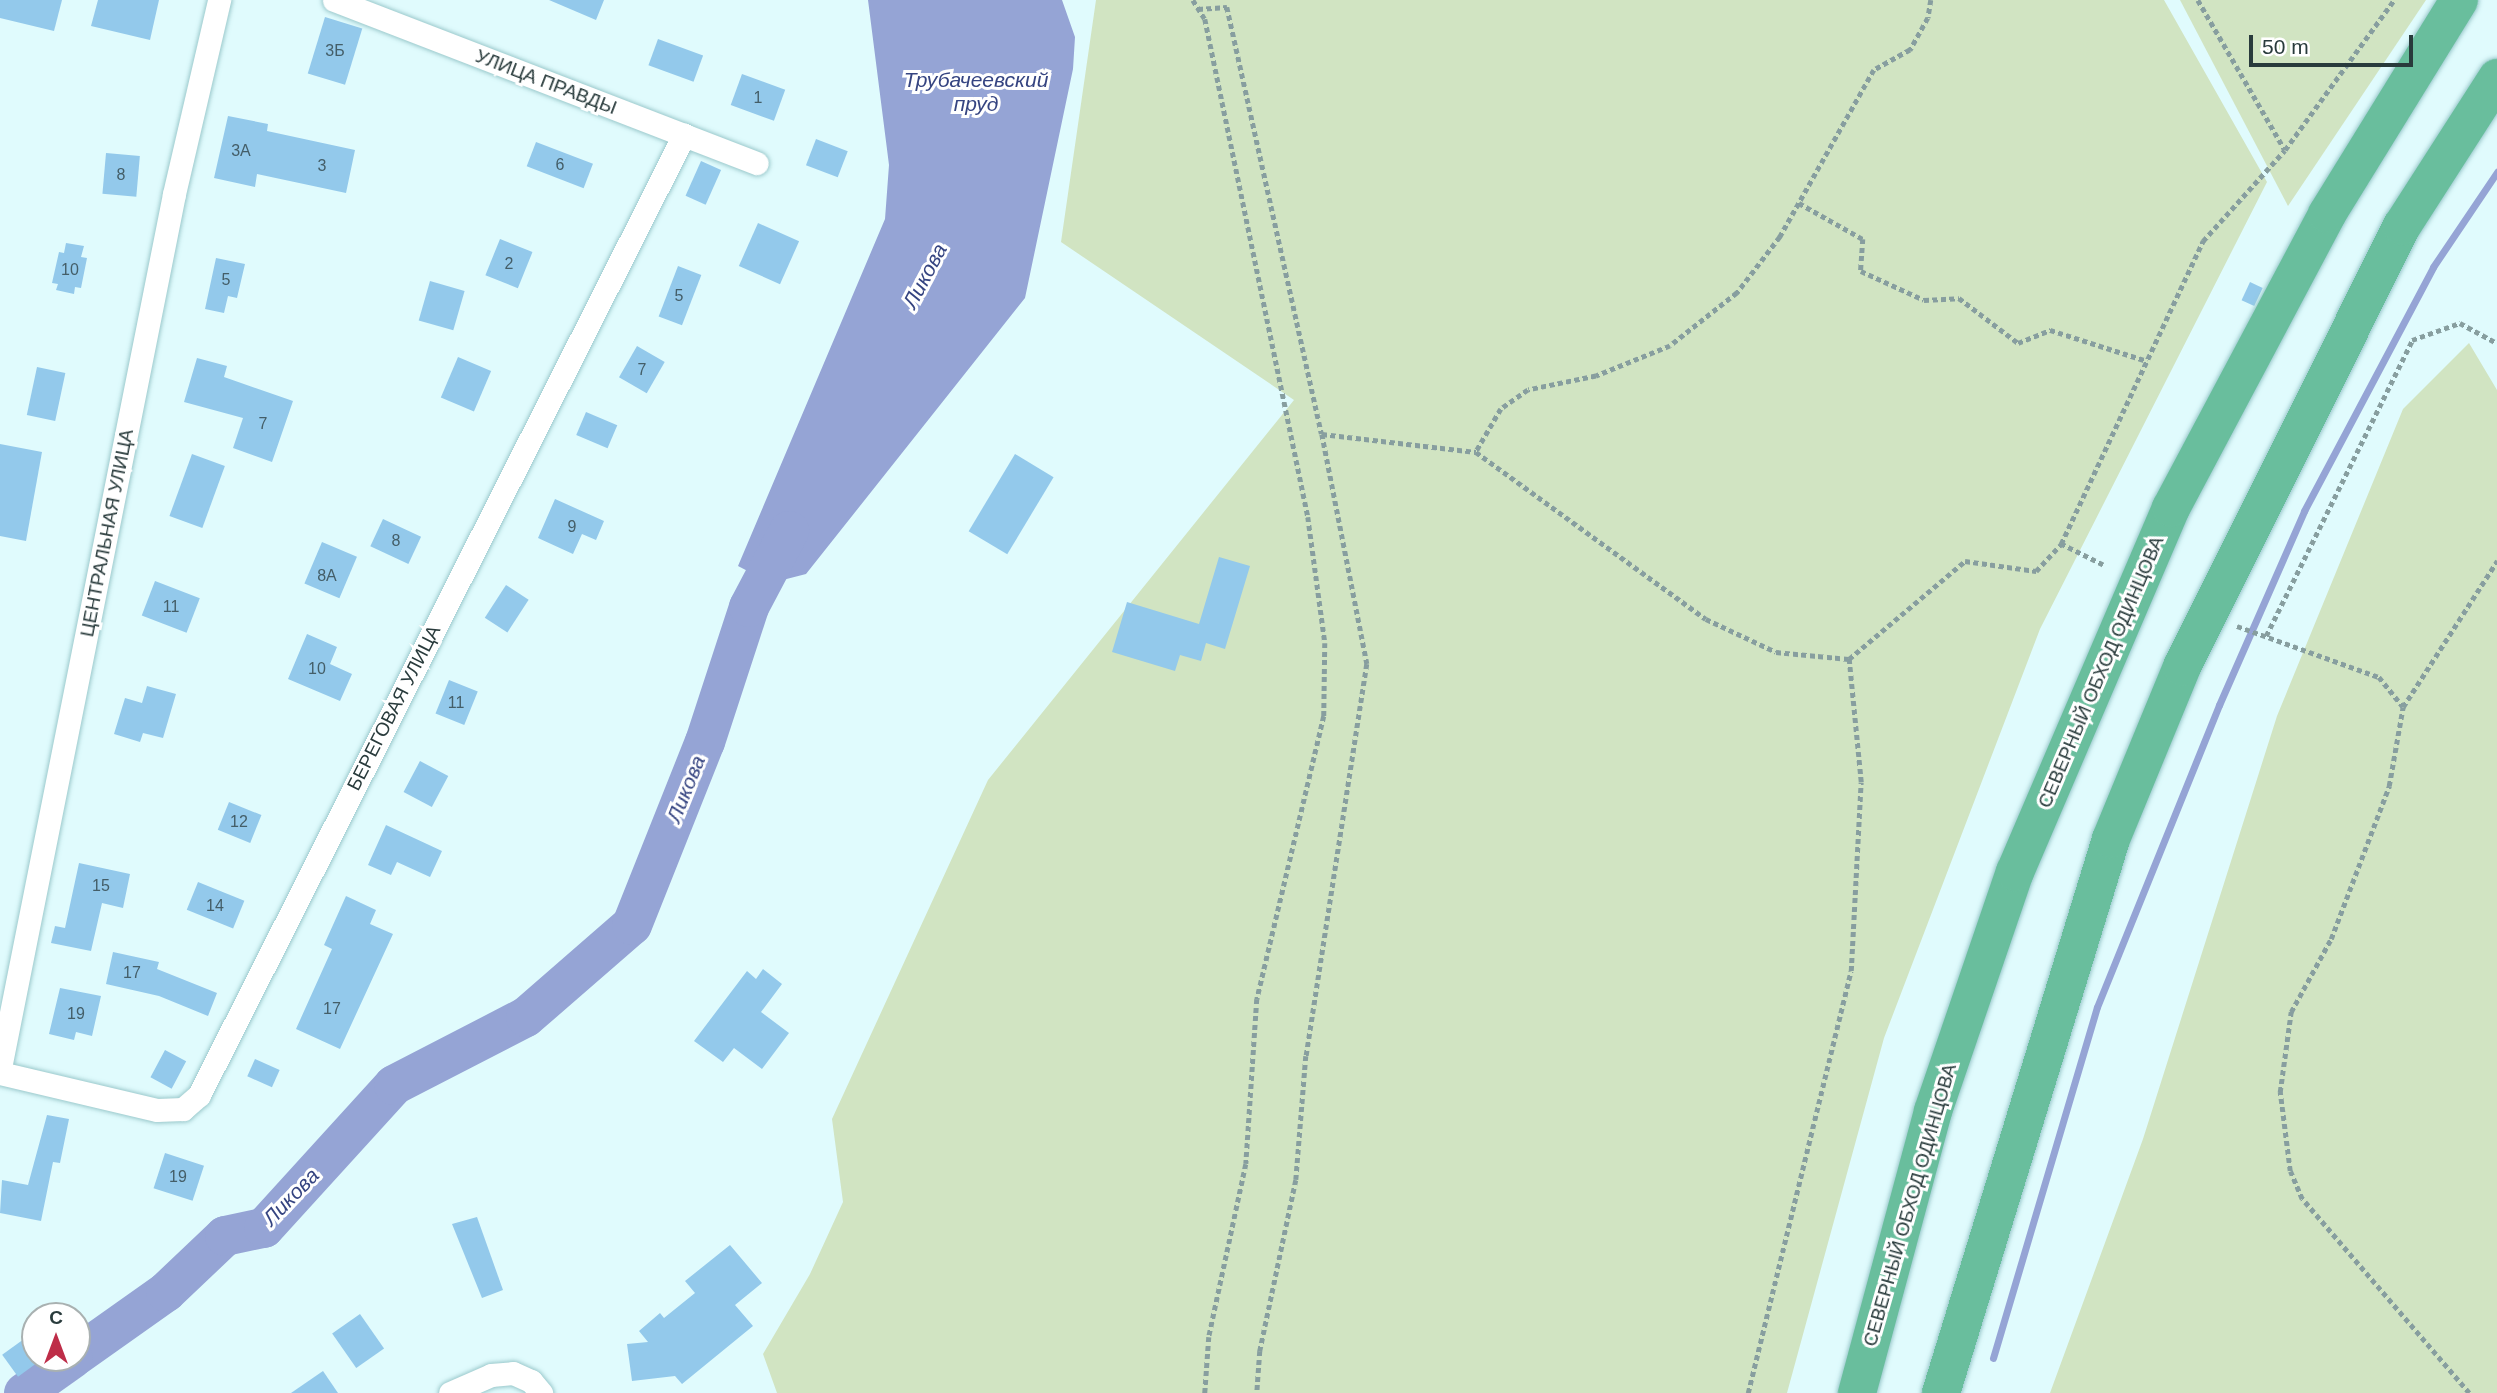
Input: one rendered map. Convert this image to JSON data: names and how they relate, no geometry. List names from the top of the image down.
{
  "streets": {
    "highway": ["СЕВЕРНЫЙ ОБХОД ОДИНЦОВА"],
    "street": ["УЛИЦА ПРАВДЫ", "ЦЕНТРАЛЬНАЯ УЛИЦА", "БЕРЕГОВАЯ УЛИЦА"]
  },
  "crossings": [
    ["УЛИЦА ПРАВДЫ", "БЕРЕГОВАЯ УЛИЦА"],
    ["ЦЕНТРАЛЬНАЯ УЛИЦА", "БЕРЕГОВАЯ УЛИЦА"]
  ],
  "water": ["Трубачеевский пруд", "Ликова"],
  "house_numbers": [
    "3Б",
    "1",
    "3А",
    "6",
    "3",
    "8",
    "2",
    "10",
    "5",
    "5",
    "7",
    "7",
    "9",
    "8",
    "8А",
    "11",
    "10",
    "11",
    "12",
    "15",
    "14",
    "17",
    "17",
    "19",
    "19"
  ],
  "scale_bar": "50 m",
  "north": "top"
}
